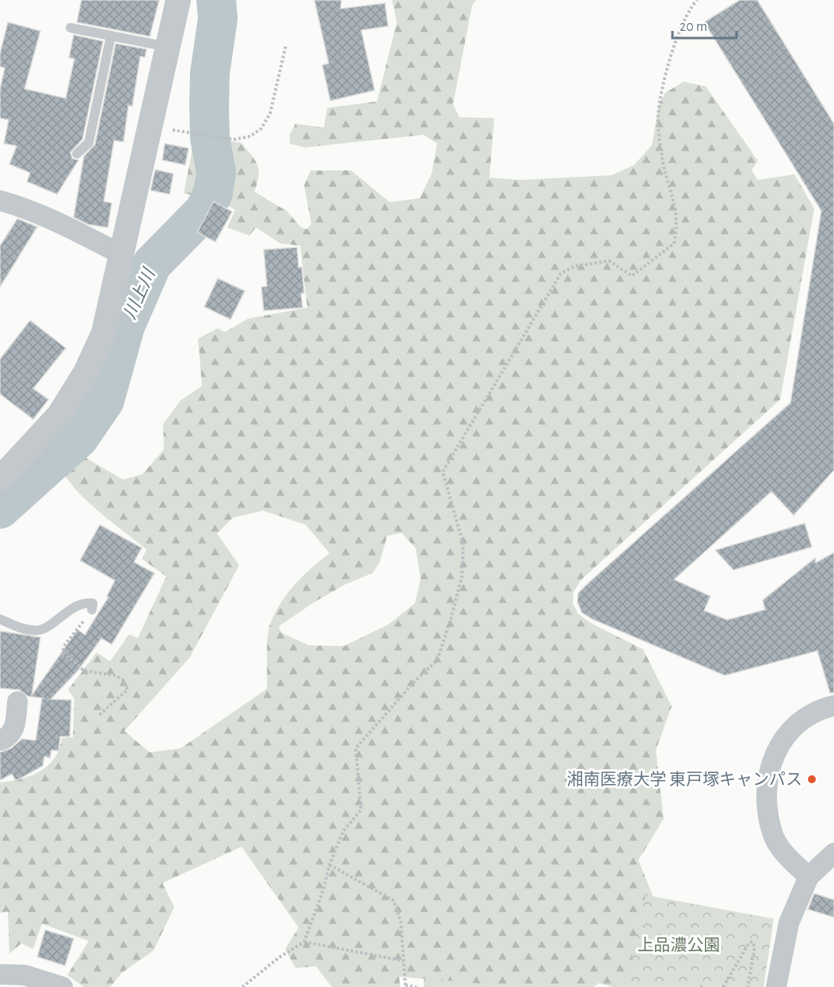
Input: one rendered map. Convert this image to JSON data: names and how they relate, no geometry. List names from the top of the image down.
{
  "water": ["川上川"],
  "parks": ["上品濃公園"],
  "places": ["湘南医療大学 東戸塚キャンパス"],
  "scale_bar": "20 m"
}
